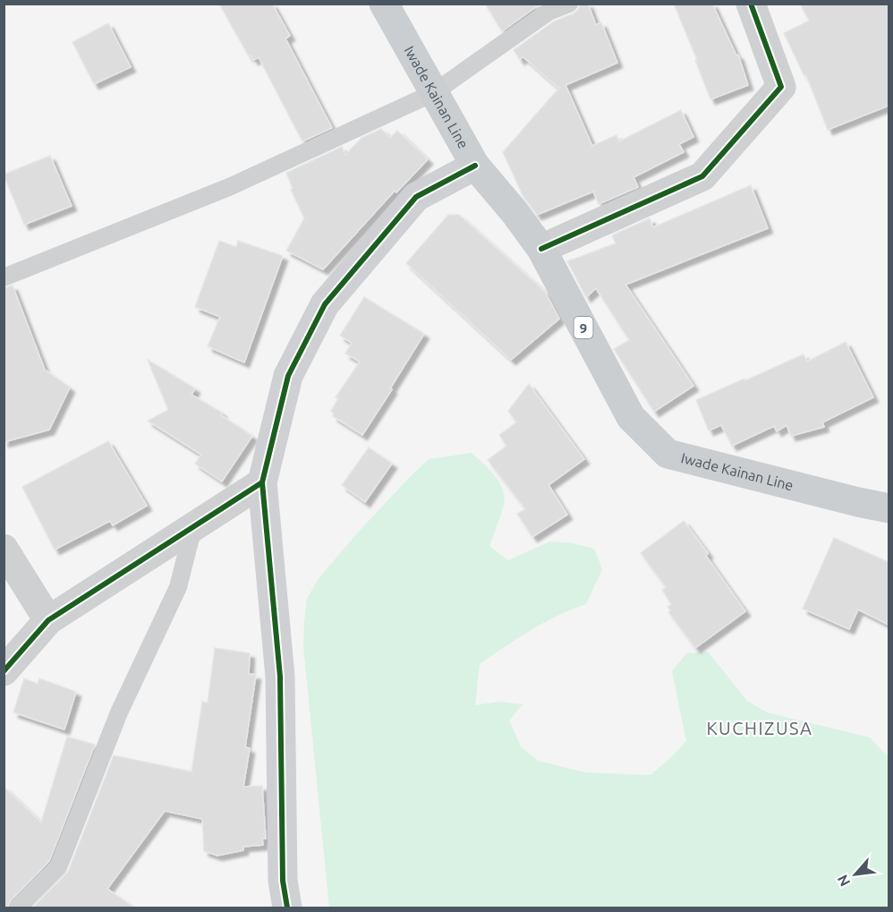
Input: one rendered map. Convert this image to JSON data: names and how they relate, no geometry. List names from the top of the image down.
{
  "streets": {
    "main road": ["Iwade Kainan Line", "9"]
  },
  "districts": ["KUCHIZUSA"],
  "north": "bottom left"
}
